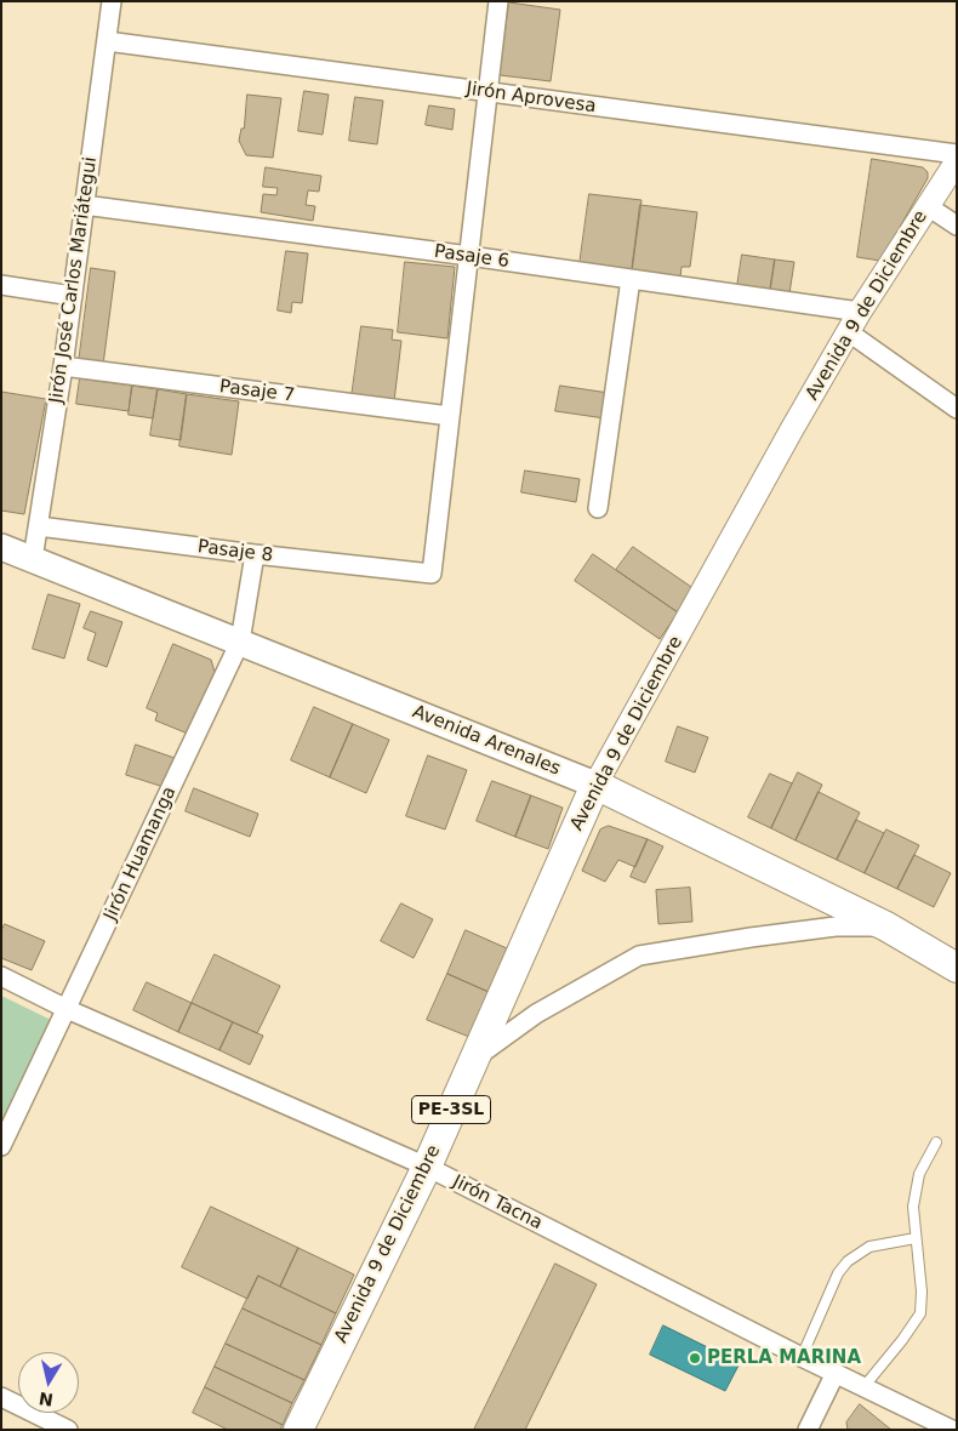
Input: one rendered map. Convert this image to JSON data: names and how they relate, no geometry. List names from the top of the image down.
{
  "streets": {
    "main road": ["Avenida 9 de Diciembre", "Avenida Arenales", "PE-3SL"],
    "street": [
      "Jirón Aprovesa",
      "Pasaje 6",
      "Jirón José Carlos Mariátegui",
      "Pasaje 7",
      "Pasaje 8",
      "Jirón Huamanga",
      "Jirón Tacna"
    ]
  },
  "crossings": [
    ["Jirón Aprovesa", "Jirón José Carlos Mariátegui"],
    ["Pasaje 6", "Jirón José Carlos Mariátegui"],
    ["Pasaje 6", "Avenida 9 de Diciembre"],
    ["Jirón José Carlos Mariátegui", "Pasaje 7"],
    ["Jirón José Carlos Mariátegui", "Pasaje 8"],
    ["Jirón José Carlos Mariátegui", "Avenida Arenales"],
    ["Avenida 9 de Diciembre", "Avenida Arenales"],
    ["Avenida 9 de Diciembre", "Jirón Tacna"],
    ["Pasaje 7", "Pasaje 8"],
    ["Pasaje 8", "Jirón Huamanga"],
    ["Avenida Arenales", "Jirón Huamanga"],
    ["Jirón Huamanga", "Jirón Tacna"]
  ],
  "places": ["PERLA MARINA"],
  "north": "bottom"
}
